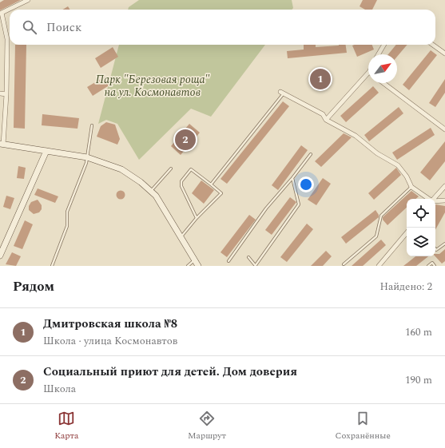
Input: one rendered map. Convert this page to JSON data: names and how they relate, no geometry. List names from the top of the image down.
{
  "parks": ["Парк \"Березовая роща\" на ул. Космонавтов"],
  "north": "top right",
  "page": {
    "search": "Поиск",
    "pins": ["1", "2"],
    "heading": ["Рядом", "Найдено: 2"],
    "list": [
      {
        "mark": "1",
        "name": "Дмитровская школа №8",
        "note": "Школа · улица Космонавтов",
        "value": "160 m"
      },
      {
        "mark": "2",
        "name": "Социальный приют для детей. Дом доверия",
        "note": "Школа",
        "value": "190 m"
      }
    ],
    "nav": ["Карта", "Маршрут", "Сохранённые"]
  }
}
